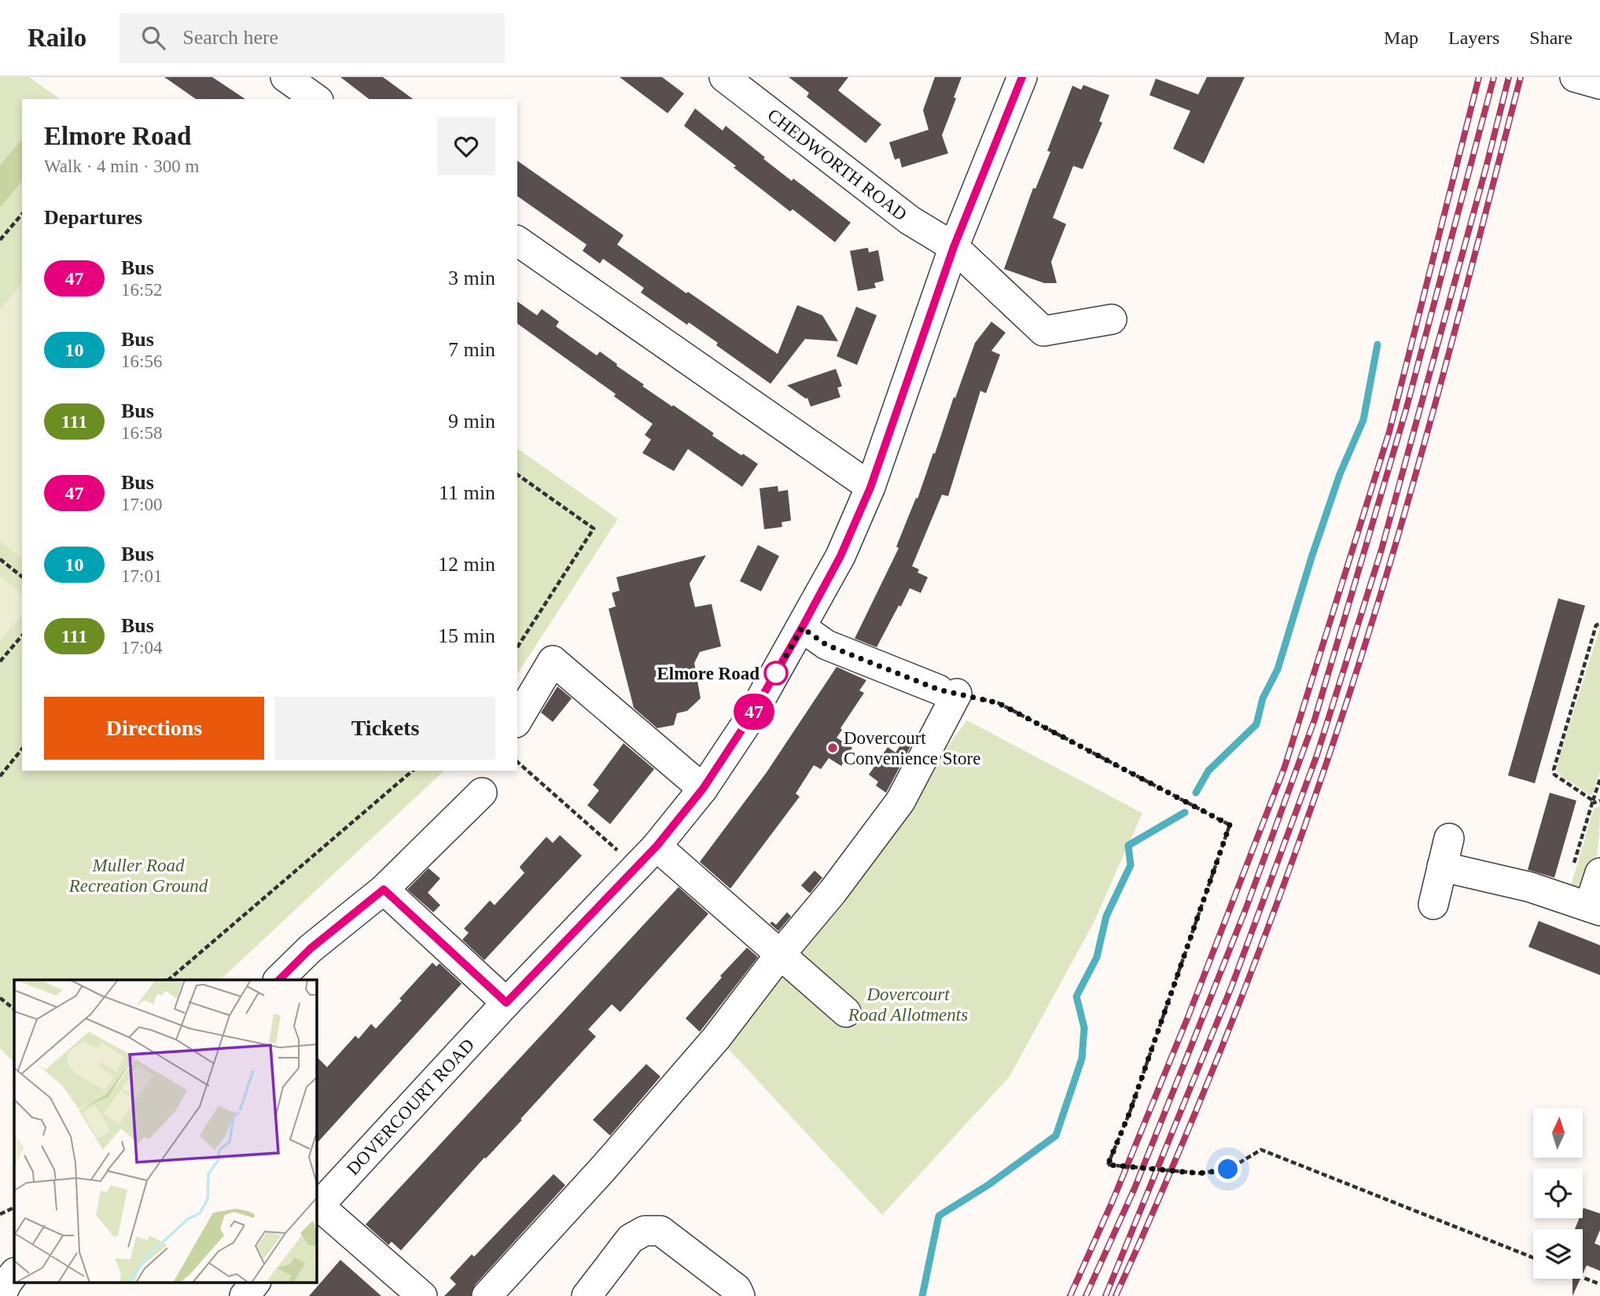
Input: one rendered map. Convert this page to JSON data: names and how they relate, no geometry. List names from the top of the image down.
{
  "streets": {
    "street": ["CHEDWORTH ROAD", "DOVERCOURT ROAD"]
  },
  "crossings": [
    ["CHEDWORTH ROAD", "DOVERCOURT ROAD"]
  ],
  "parks": ["Muller Road Recreation Ground", "Dovercourt Road Allotments"],
  "places": ["Elmore Road", "Dovercourt Convenience Store"],
  "lines": ["bus line 47"],
  "north": "top",
  "page": {
    "header": "Railo",
    "search": "Search here",
    "nav": ["Map", "Layers", "Share"],
    "on_map": "47",
    "heading": [
      ["Elmore Road", "Walk · 4 min · 300 m"],
      "Departures"
    ],
    "list": [
      {
        "mark": "47",
        "name": "Bus",
        "note": "16:52",
        "value": "3 min"
      },
      {
        "mark": "10",
        "name": "Bus",
        "note": "16:56",
        "value": "7 min"
      },
      {
        "mark": "111",
        "name": "Bus",
        "note": "16:58",
        "value": "9 min"
      },
      {
        "mark": "47",
        "name": "Bus",
        "note": "17:00",
        "value": "11 min"
      },
      {
        "mark": "10",
        "name": "Bus",
        "note": "17:01",
        "value": "12 min"
      },
      {
        "mark": "111",
        "name": "Bus",
        "note": "17:04",
        "value": "15 min"
      }
    ],
    "buttons": ["Directions", "Tickets"]
  }
}
